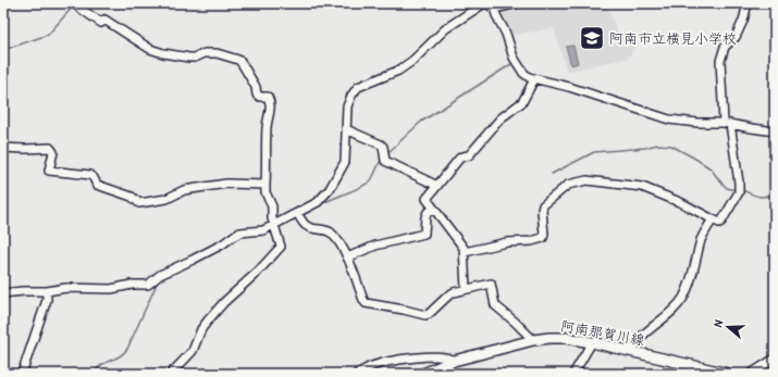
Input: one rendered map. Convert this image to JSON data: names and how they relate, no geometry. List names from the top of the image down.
{
  "streets": {
    "main road": ["阿南那賀川線"]
  },
  "places": {
    "school or university": ["阿南市立横見小学校"]
  },
  "north": "left"
}
